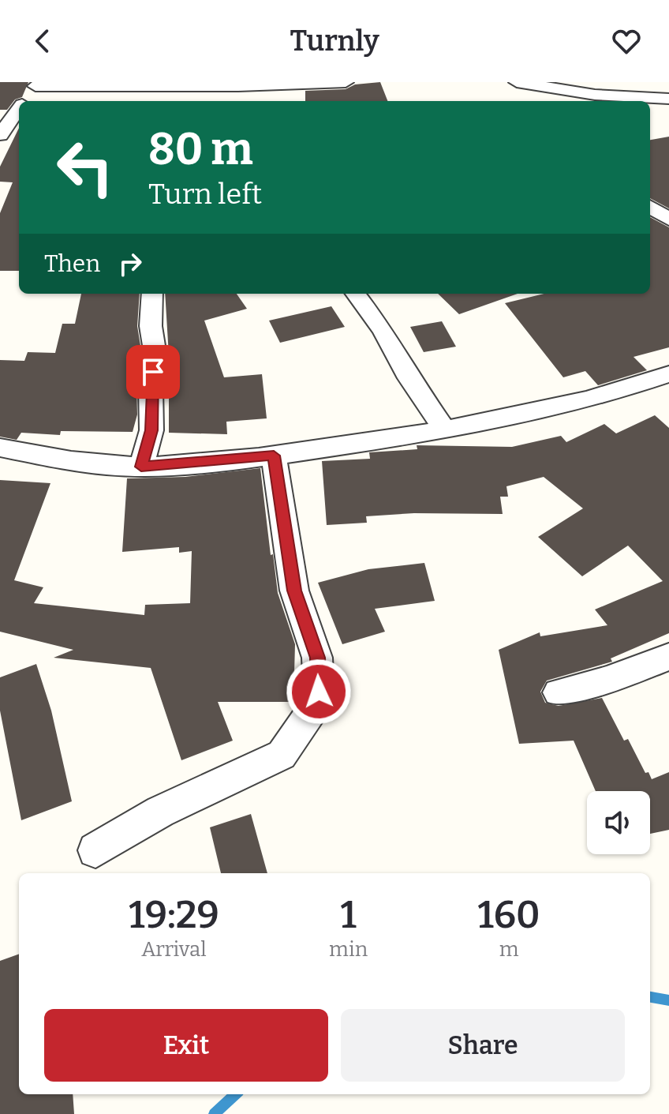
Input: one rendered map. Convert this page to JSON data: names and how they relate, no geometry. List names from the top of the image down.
{
  "page": {
    "header": "Turnly",
    "turn": ["80 m", "Turn left"],
    "then": "Then",
    "eta": [
      "19:29",
      "Arrival",
      "1",
      "min",
      "160",
      "m"
    ],
    "buttons": ["Exit", "Share"]
  }
}
